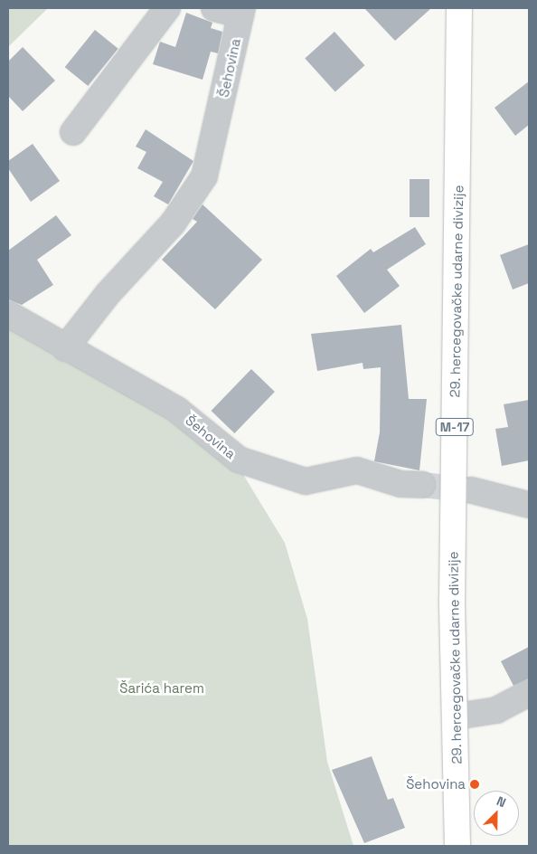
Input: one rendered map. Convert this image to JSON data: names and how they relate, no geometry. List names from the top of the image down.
{
  "streets": {
    "main road": ["29. hercegovačke udarne divizije", "M-17"],
    "street": ["Šehovina"]
  },
  "parks": ["Šarića harem"],
  "places": ["Šehovina"],
  "north": "top right"
}
